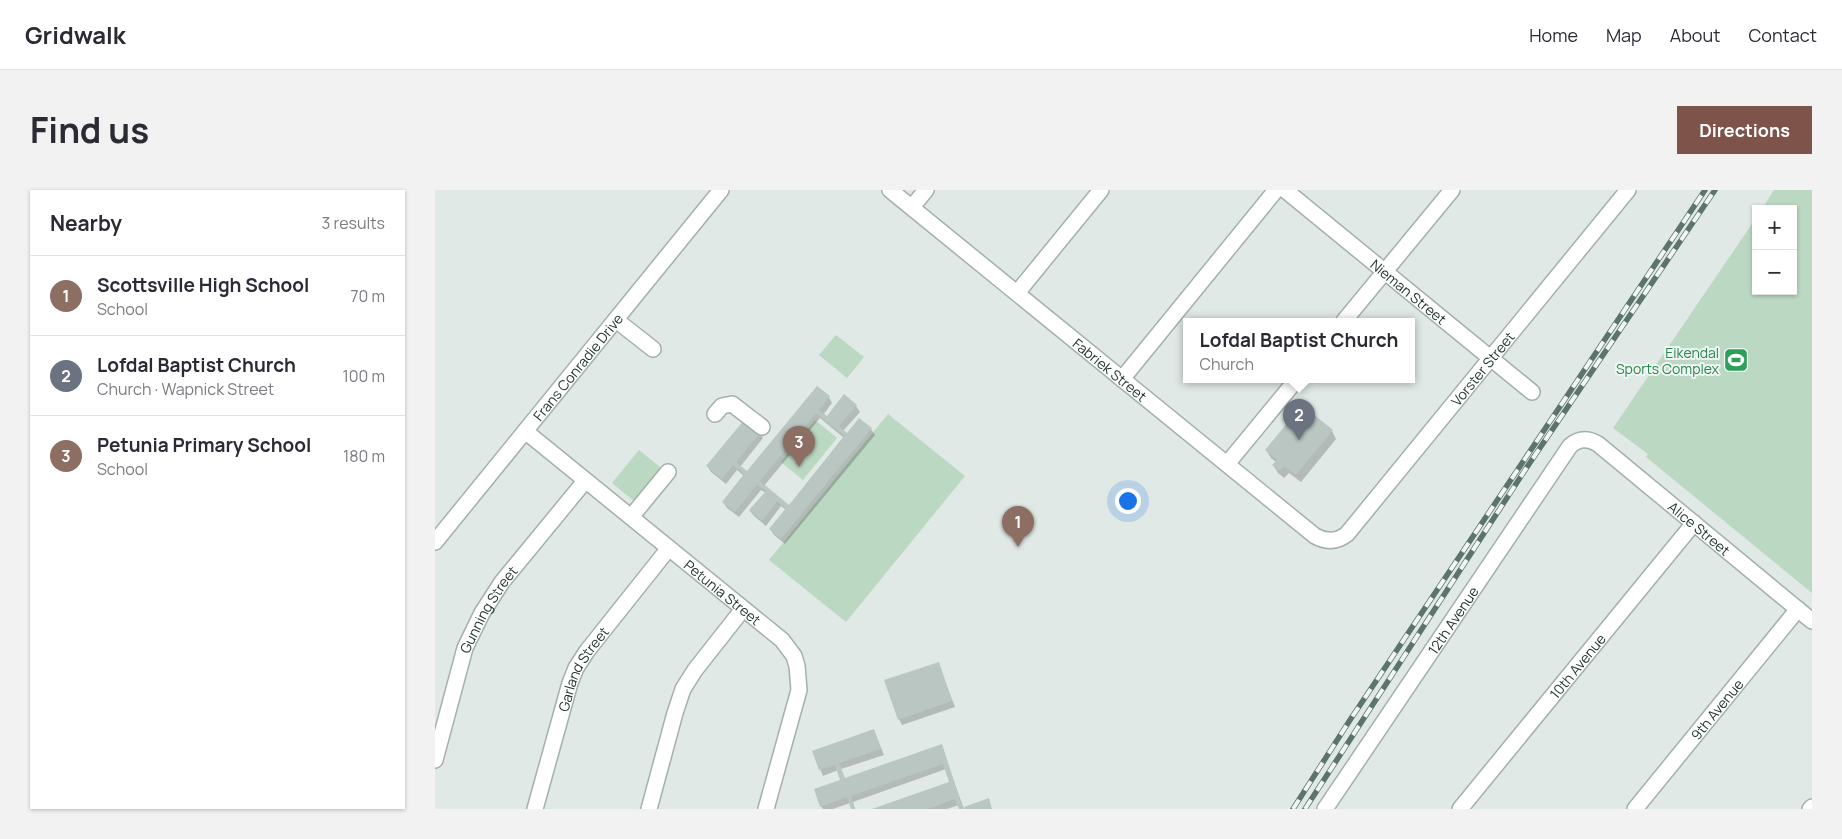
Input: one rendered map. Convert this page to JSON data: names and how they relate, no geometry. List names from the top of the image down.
{
  "streets": {
    "street": [
      "Nieman Street",
      "Frans Conradie Drive",
      "Vorster Street",
      "Fabriek Street",
      "Alice Street",
      "Petunia Street",
      "Gunning Street",
      "12th Avenue",
      "10th Avenue",
      "Garland Street",
      "9th Avenue"
    ]
  },
  "crossings": [
    ["Nieman Street", "Vorster Street"],
    ["Frans Conradie Drive", "Petunia Street"],
    ["Vorster Street", "Fabriek Street"],
    ["Alice Street", "12th Avenue"],
    ["Alice Street", "10th Avenue"],
    ["Alice Street", "9th Avenue"],
    ["Petunia Street", "Gunning Street"],
    ["Petunia Street", "Garland Street"]
  ],
  "places": {
    "sports": ["Eikendal Sports Complex"]
  },
  "page": {
    "header": "Gridwalk",
    "nav": [
      "Home",
      "Map",
      "About",
      "Contact"
    ],
    "title": "Find us",
    "buttons": "Directions",
    "heading": ["Nearby", "3 results"],
    "map_buttons": ["+", "−"],
    "list": [
      {
        "mark": "1",
        "name": "Scottsville High School",
        "note": "School",
        "value": "70 m"
      },
      {
        "mark": "2",
        "name": "Lofdal Baptist Church",
        "note": "Church · Wapnick Street",
        "value": "100 m"
      },
      {
        "mark": "3",
        "name": "Petunia Primary School",
        "note": "School",
        "value": "180 m"
      }
    ],
    "popup": ["Lofdal Baptist Church", "Church"],
    "pins": ["2", "3", "1"]
  }
}
